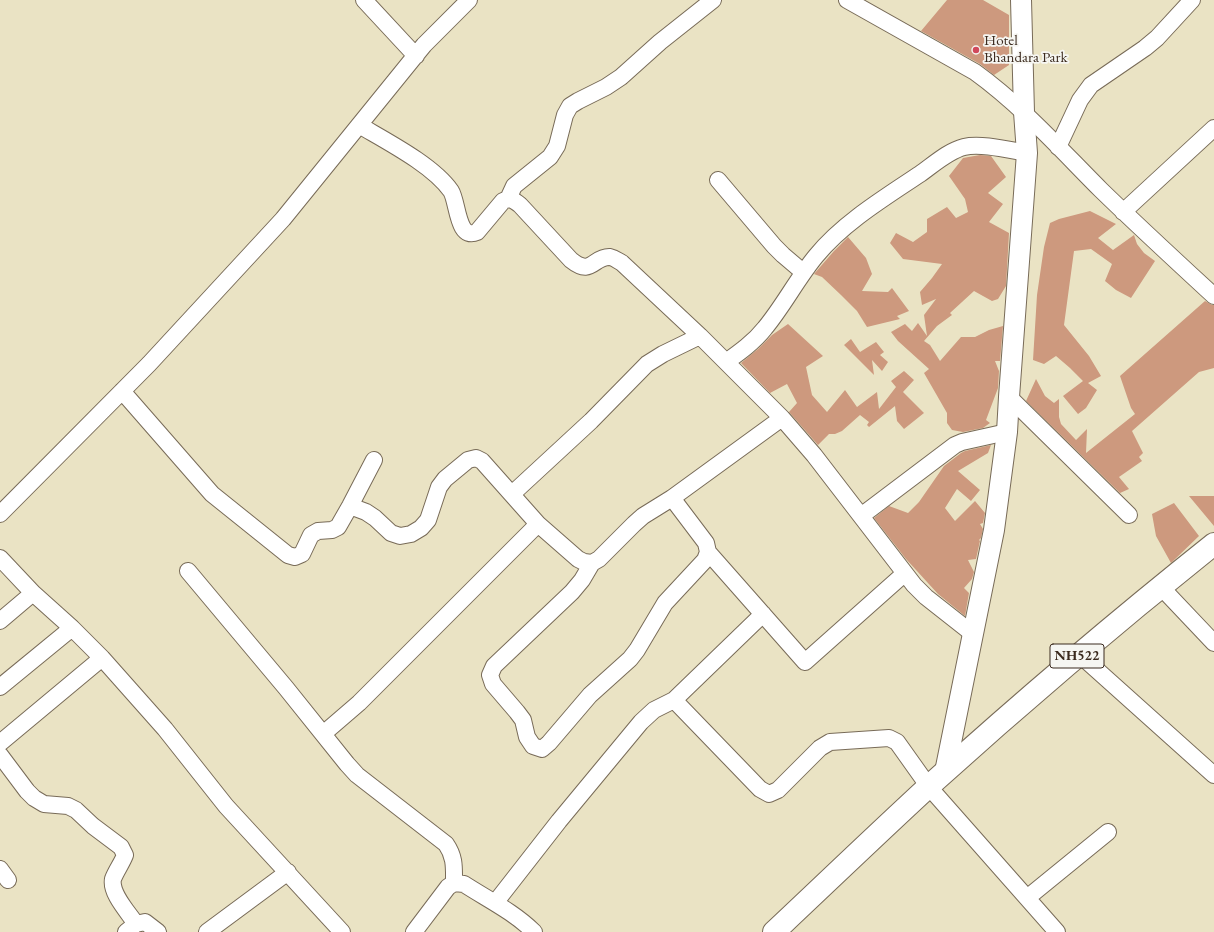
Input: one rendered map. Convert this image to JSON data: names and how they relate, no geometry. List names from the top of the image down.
{
  "streets": {
    "highway": ["NH522"]
  },
  "places": ["Hotel Bhandara Park"]
}
